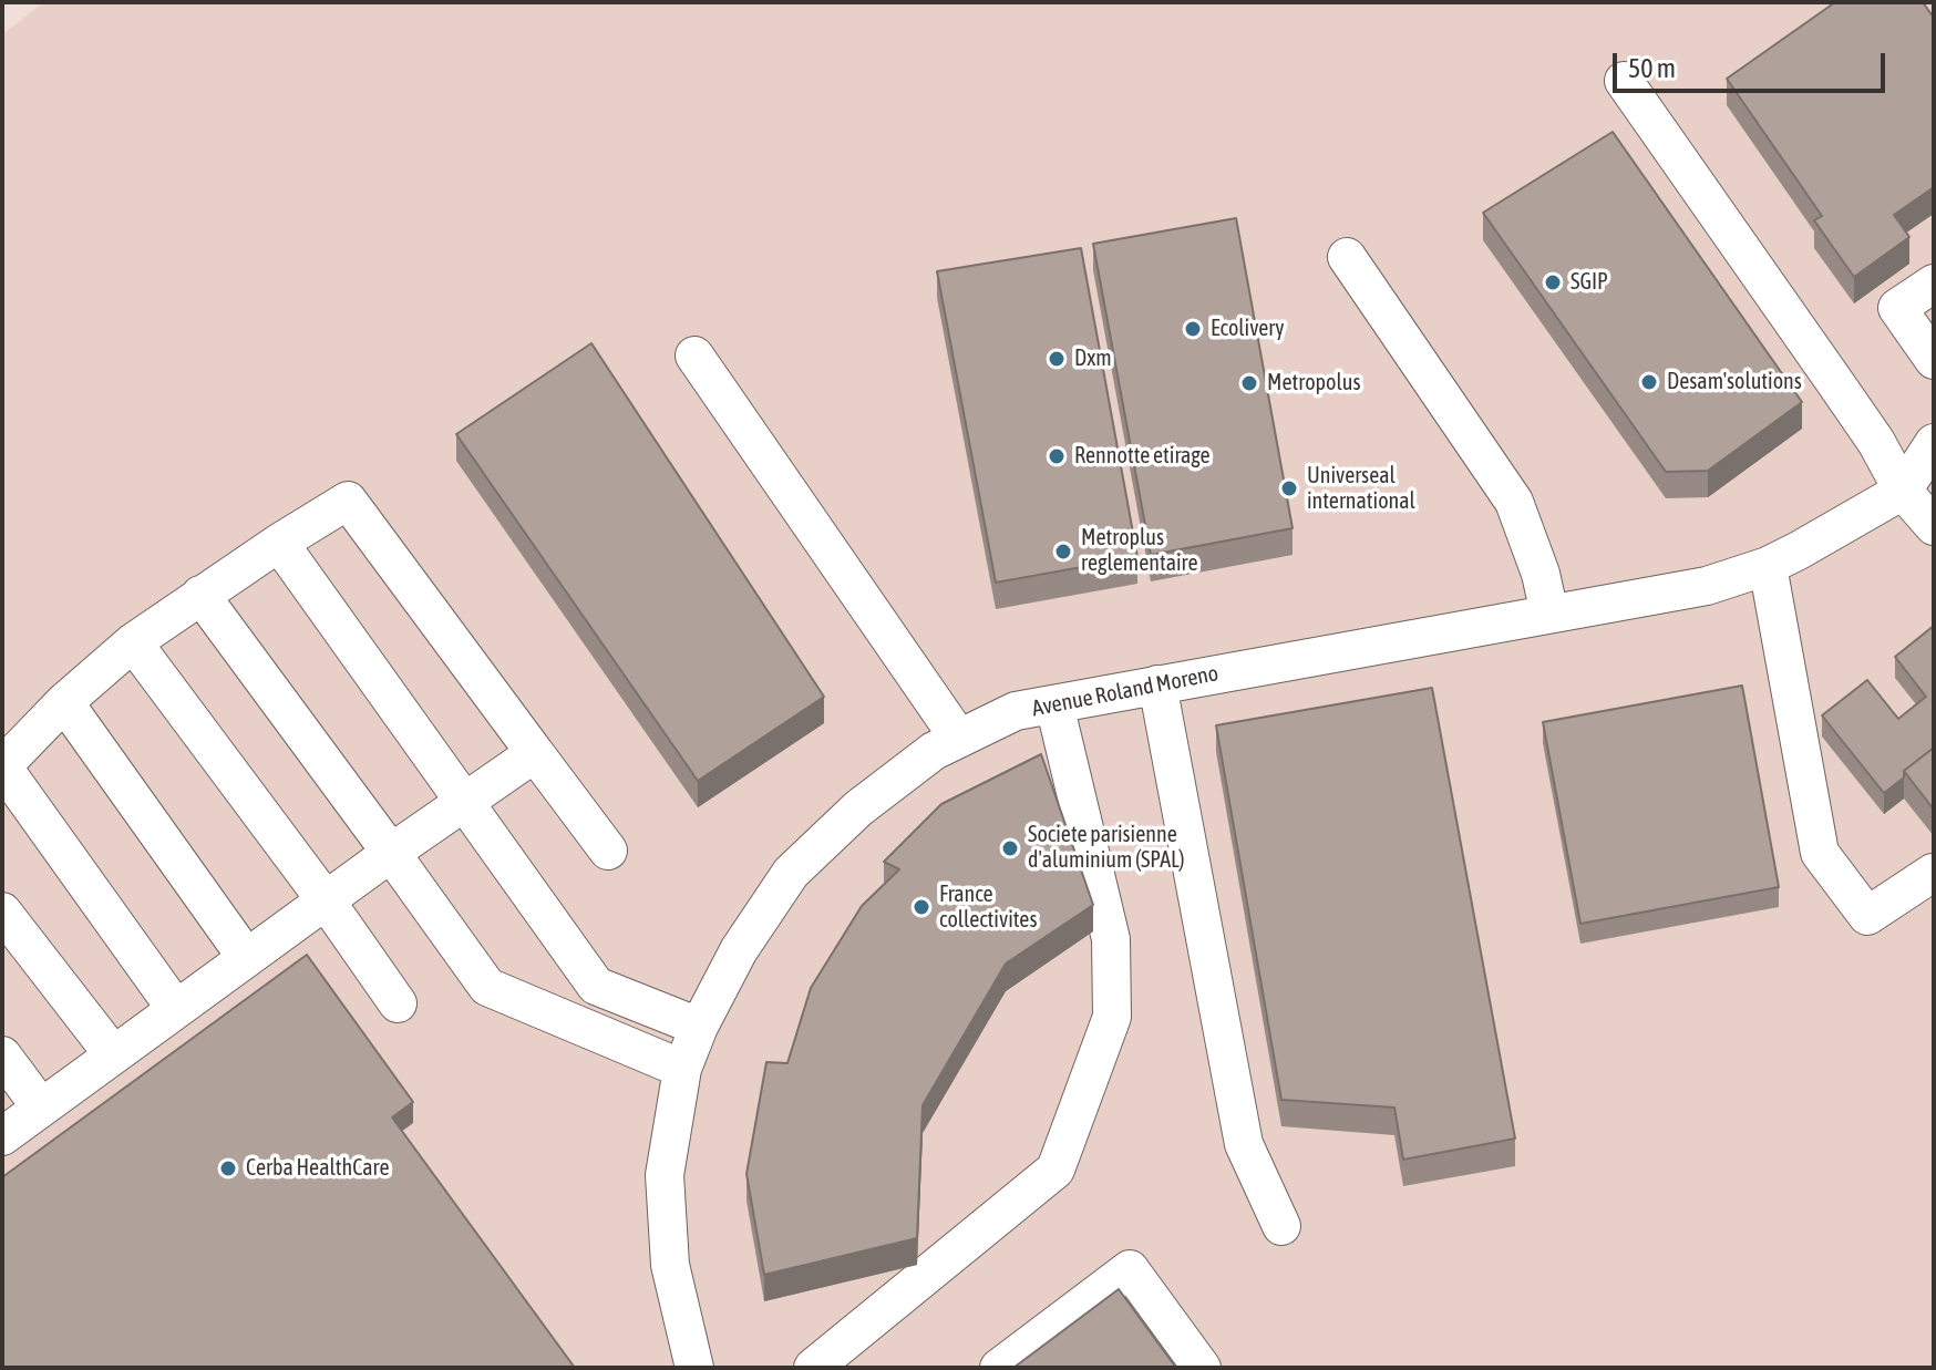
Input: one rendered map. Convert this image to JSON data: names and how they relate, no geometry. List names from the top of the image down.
{
  "streets": {
    "street": ["Avenue Roland Moreno"]
  },
  "places": [
    "SGIP",
    "Ecolivery",
    "Dxm",
    "Desam'solutions",
    "Metropolus",
    "Rennotte etirage",
    "Universeal international",
    "Metroplus reglementaire",
    "Societe parisienne d'aluminium (SPAL)",
    "France collectivites",
    "Cerba HealthCare"
  ],
  "scale_bar": "50 m"
}
